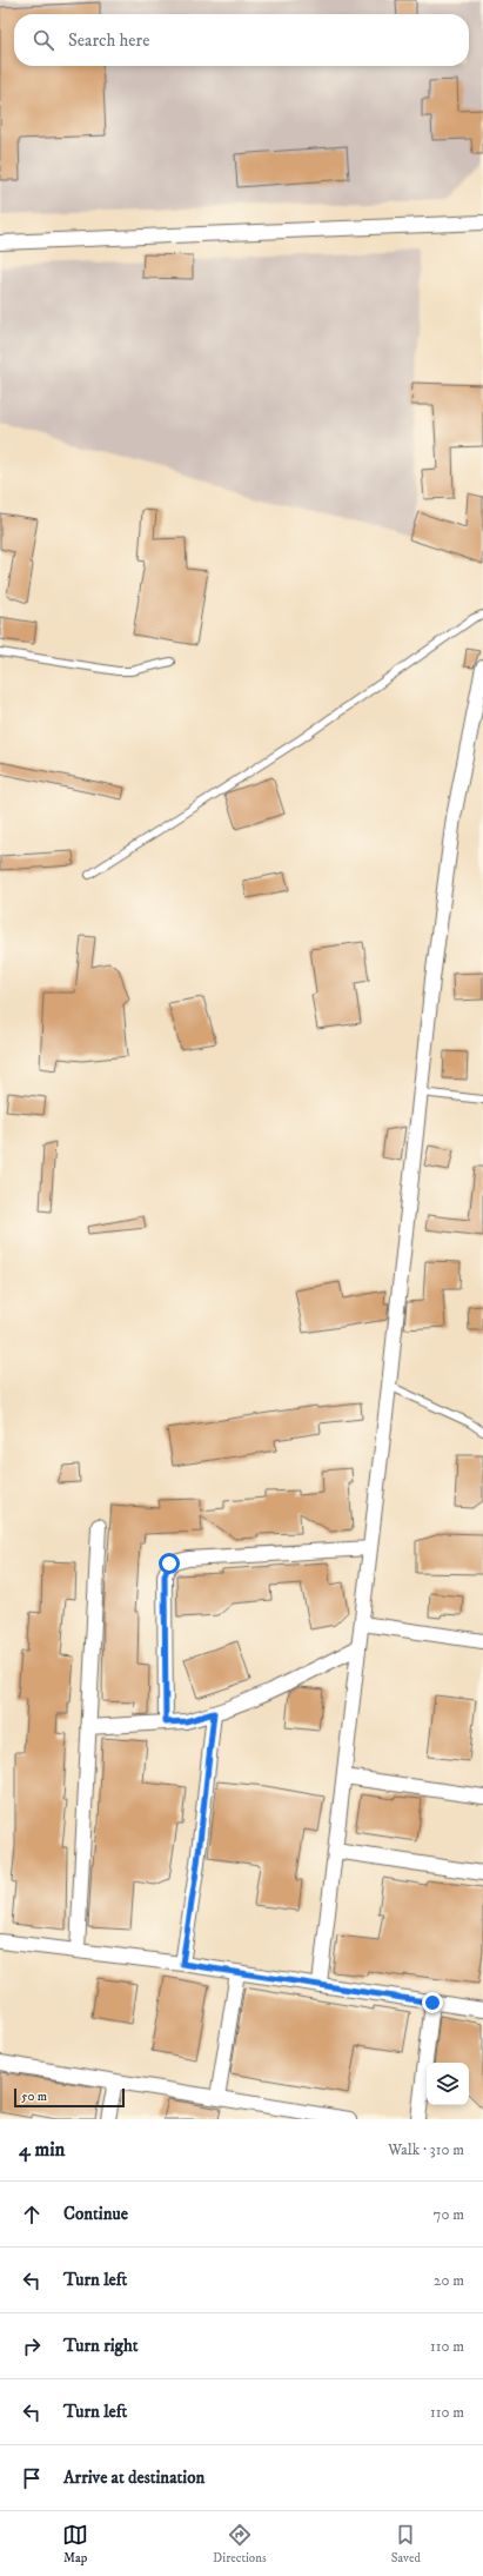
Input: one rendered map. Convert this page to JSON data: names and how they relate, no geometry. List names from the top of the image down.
{
  "scale_bar": "50 m",
  "page": {
    "search": "Search here",
    "scale": "50 m",
    "heading": ["4 min", "Walk · 310 m"],
    "list": [
      ["Continue", "70 m"],
      ["Turn left", "20 m"],
      ["Turn right", "110 m"],
      ["Turn left", "110 m"],
      "Arrive at destination"
    ],
    "nav": ["Map", "Directions", "Saved"]
  }
}
